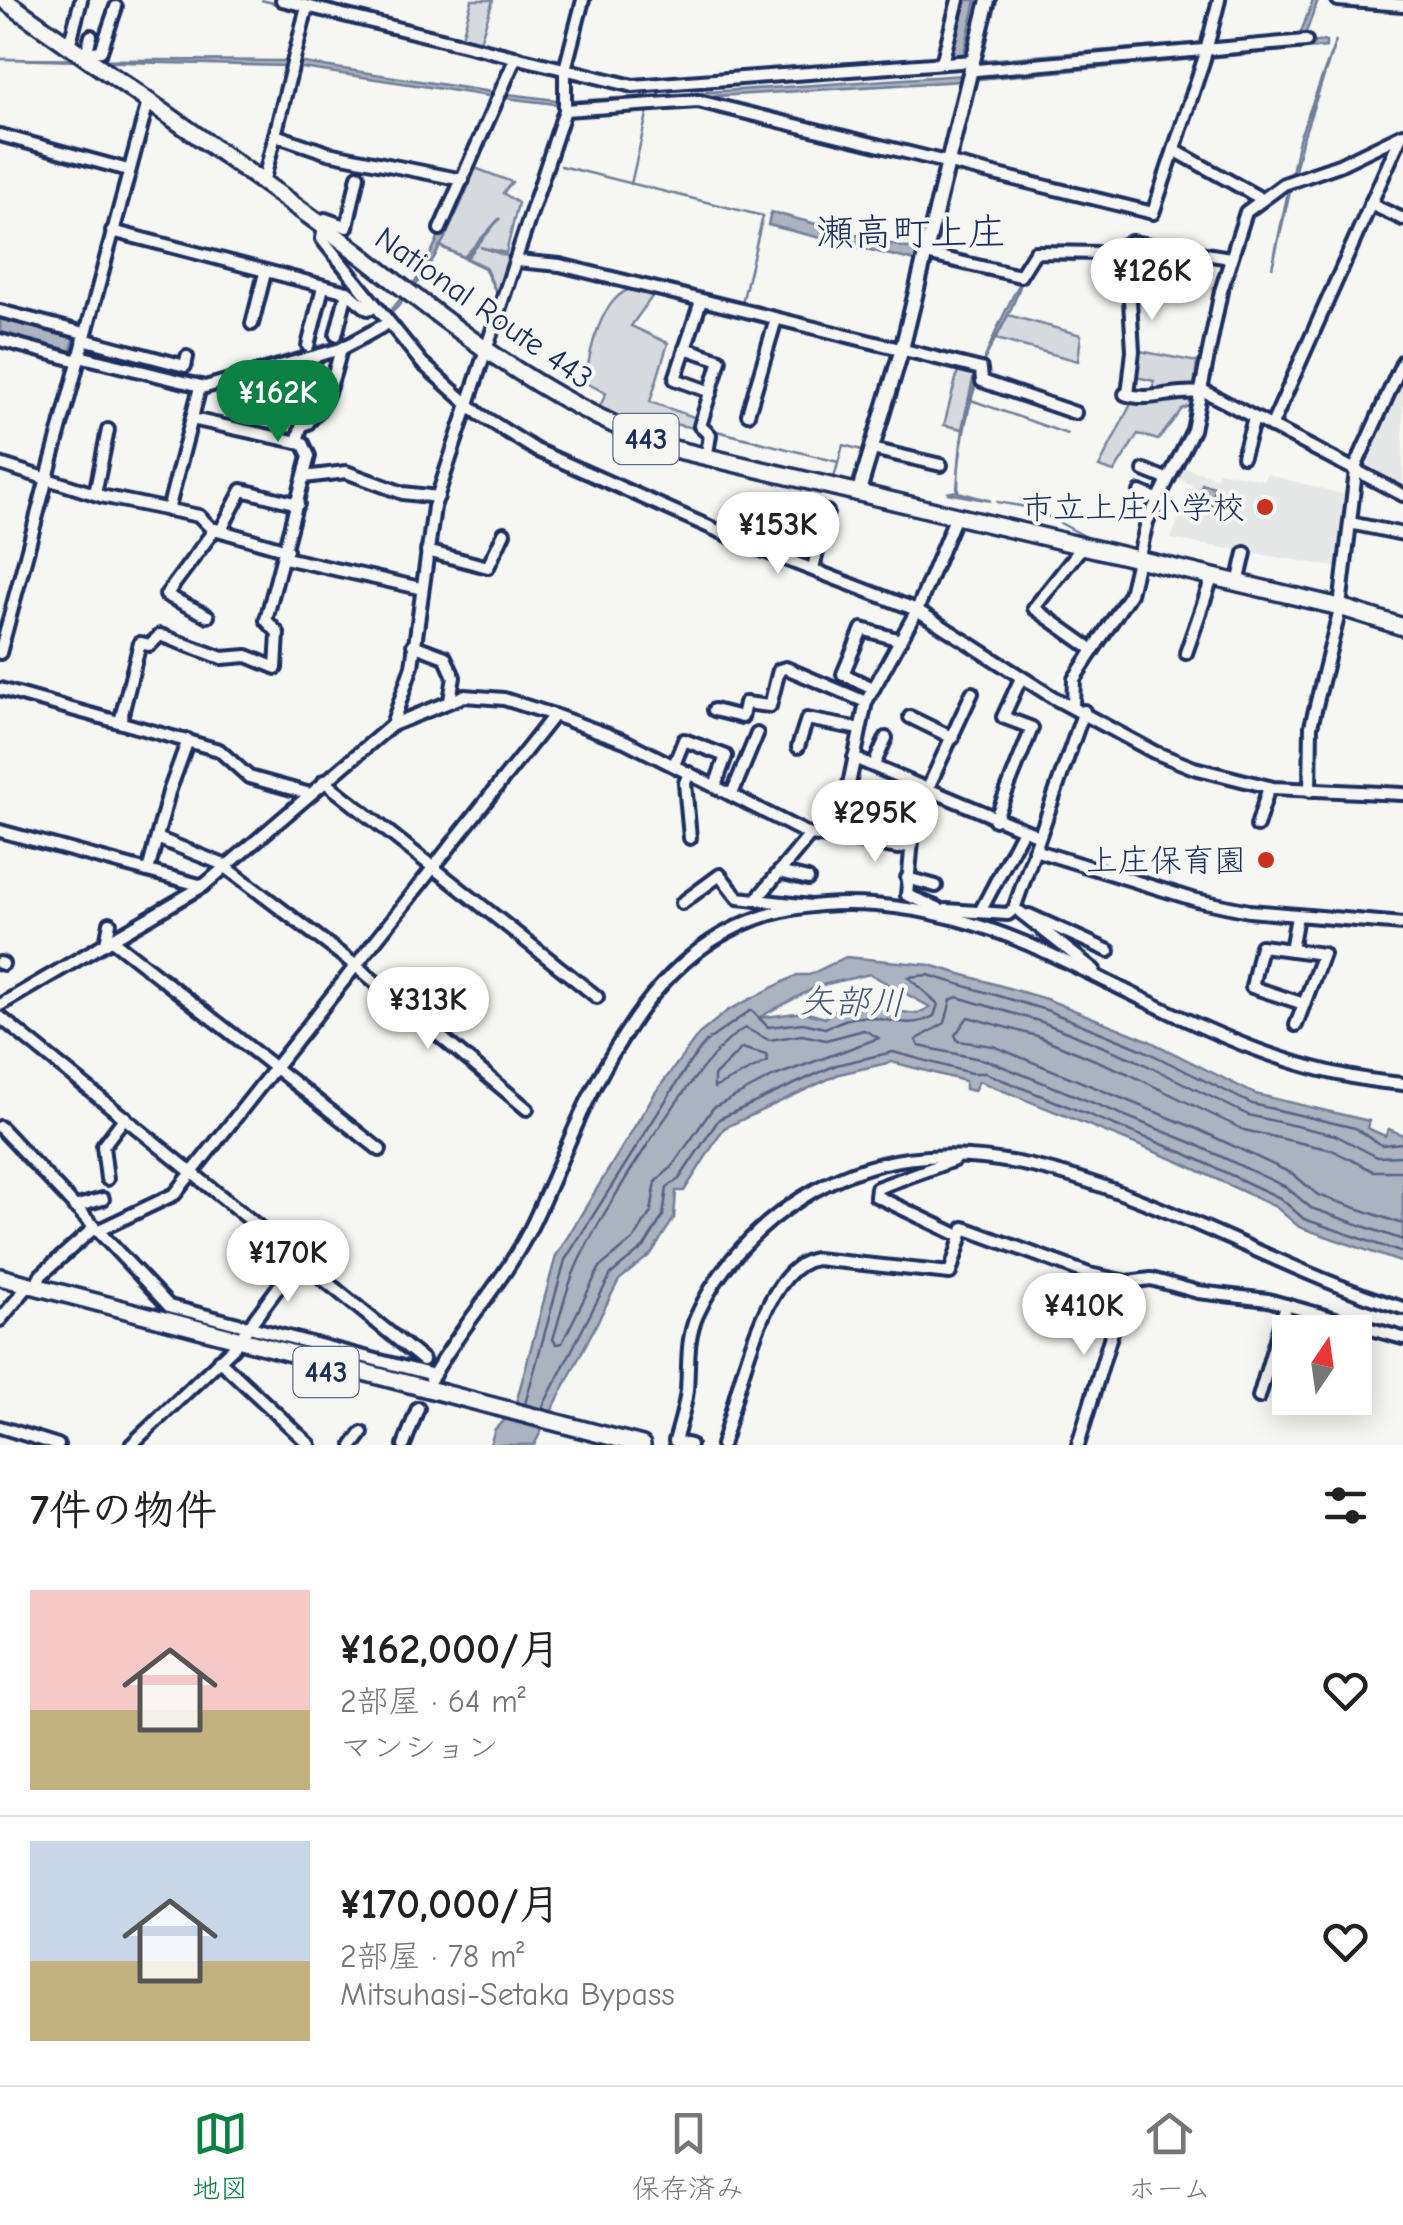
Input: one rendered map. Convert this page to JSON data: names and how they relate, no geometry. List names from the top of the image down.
{
  "streets": {
    "highway": ["National Route 443", "443"]
  },
  "districts": ["瀬高町上庄"],
  "water": ["矢部川"],
  "places": ["市立上庄小学校", "上庄保育園"],
  "north": "top",
  "page": {
    "price": [
      "¥126K",
      "¥162K",
      "¥153K",
      "¥295K",
      "¥313K",
      "¥170K",
      "¥410K"
    ],
    "heading": "7件の物件",
    "list": [
      {
        "name": "¥162,000/月",
        "note": "2部屋 · 64 m² · マンション"
      },
      {
        "name": "¥170,000/月",
        "note": "2部屋 · 78 m² · Mitsuhasi-Setaka Bypass"
      }
    ],
    "tabs": ["地図", "保存済み", "ホーム"]
  }
}
